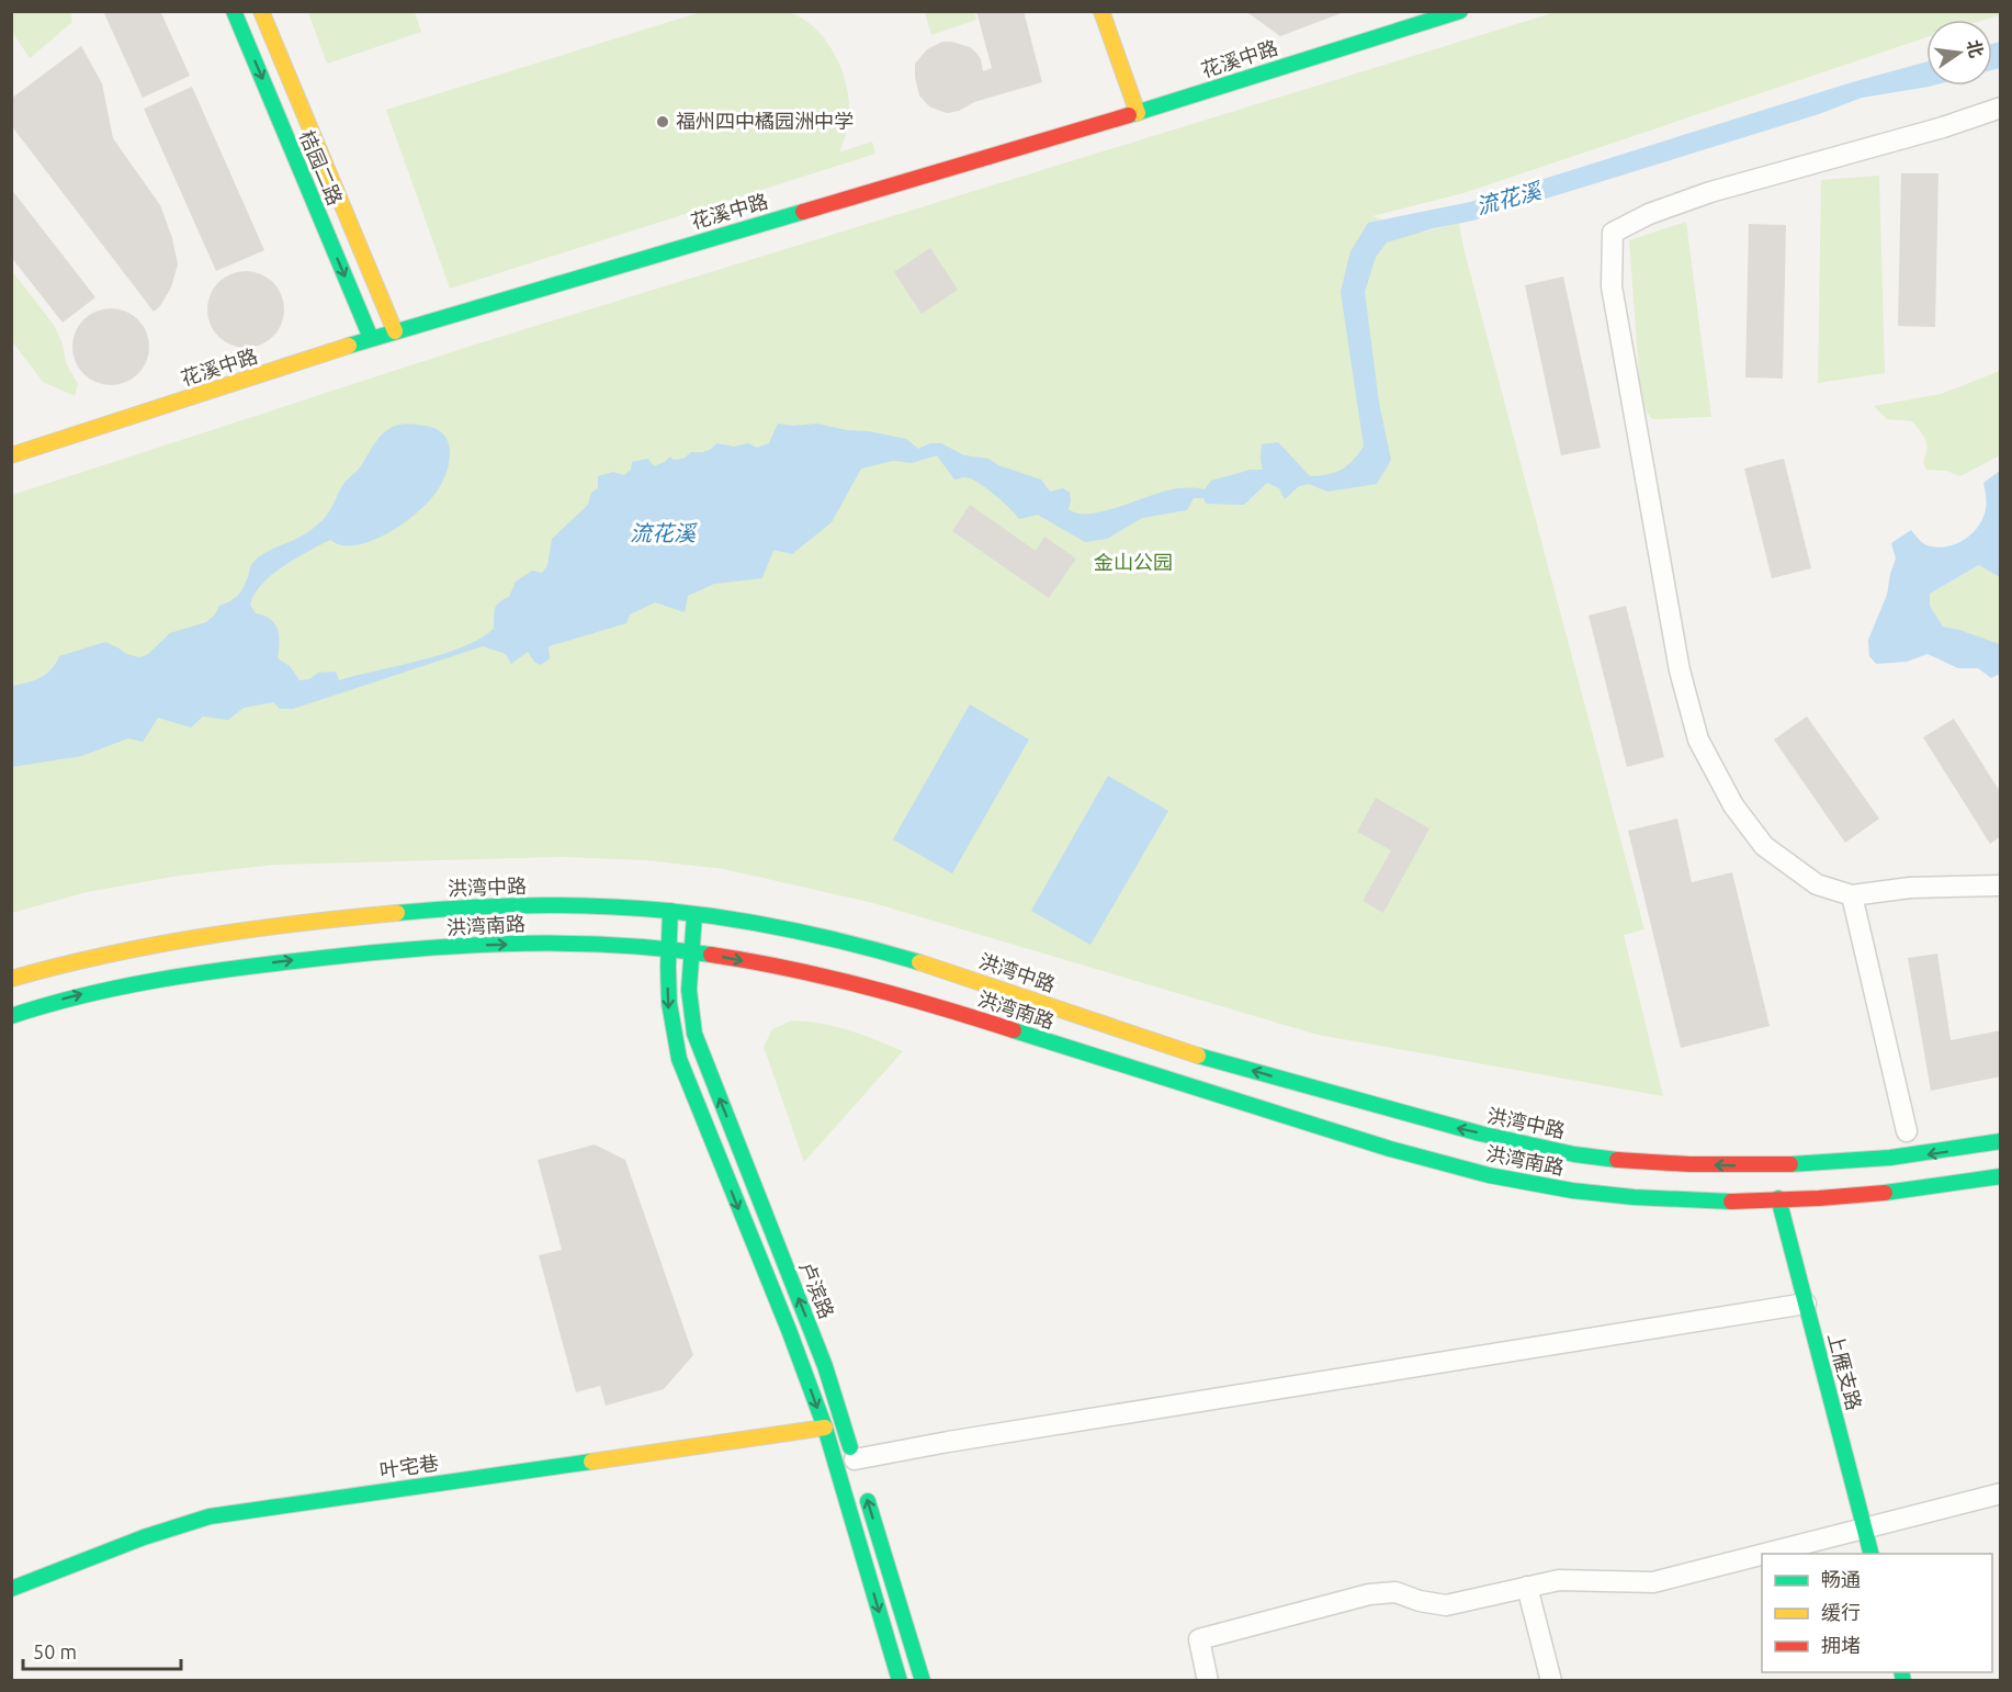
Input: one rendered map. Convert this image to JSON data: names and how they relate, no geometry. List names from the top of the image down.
{
  "streets": {
    "main road": [
      "花溪中路",
      "桔园二路",
      "洪湾中路",
      "洪湾南路",
      "卢滨路",
      "上雁支路",
      "叶宅巷"
    ]
  },
  "crossings": [
    ["花溪中路", "桔园二路"],
    ["洪湾中路", "卢滨路"],
    ["洪湾南路", "卢滨路"],
    ["洪湾南路", "上雁支路"]
  ],
  "one_way": ["洪湾中路", "洪湾南路"],
  "water": ["流花溪"],
  "parks": ["金山公园"],
  "places": ["福州四中橘园洲中学"],
  "legend": ["畅通", "缓行", "拥堵"],
  "scale_bar": "50 m",
  "north": "right"
}
